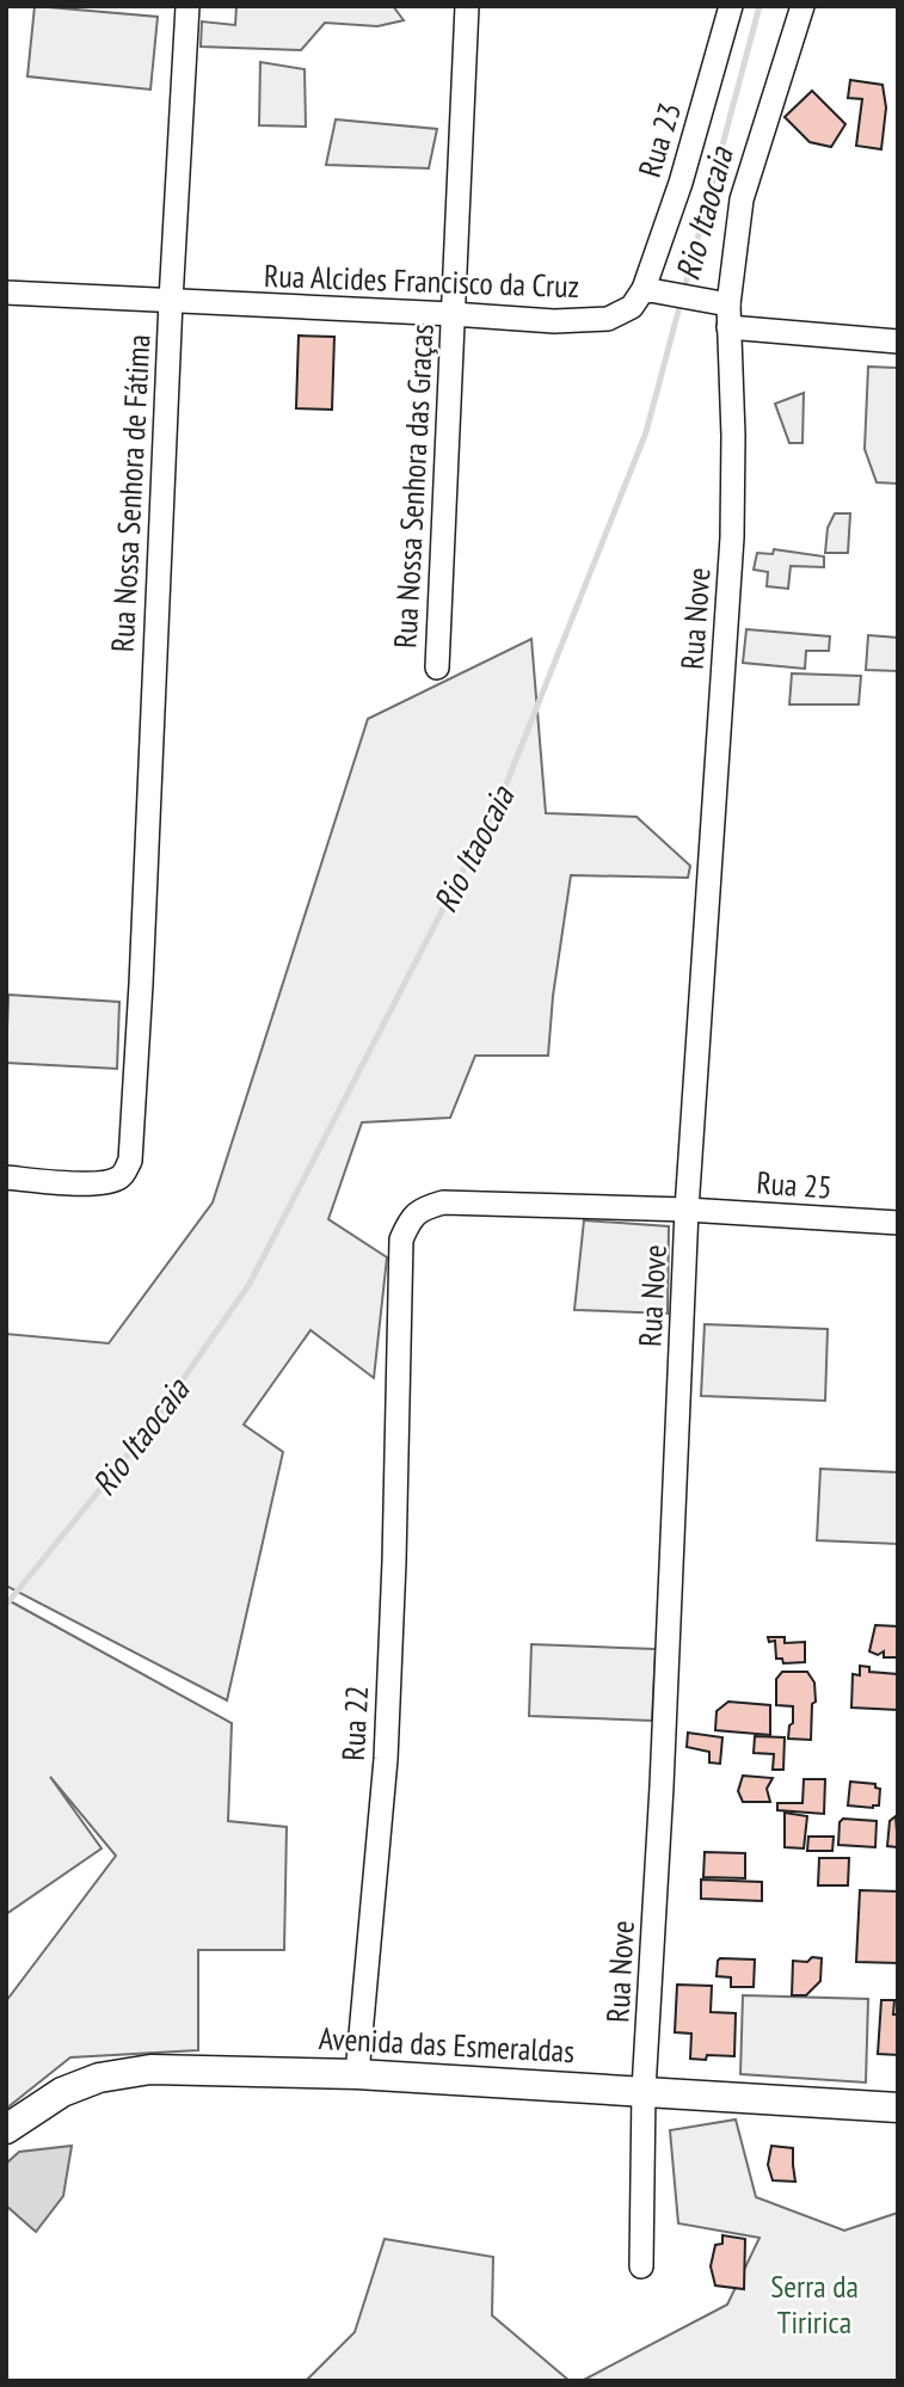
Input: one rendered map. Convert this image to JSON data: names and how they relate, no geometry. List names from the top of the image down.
{
  "streets": {
    "main road": ["Avenida das Esmeraldas"],
    "street": [
      "Rua 23",
      "Rua Alcides Francisco da Cruz",
      "Rua Nossa Senhora das Graças",
      "Rua Nossa Senhora de Fátima",
      "Rua Nove",
      "Rua 25",
      "Rua 22"
    ]
  },
  "crossings": [
    ["Rua 23", "Rua Alcides Francisco da Cruz"],
    ["Rua Alcides Francisco da Cruz", "Rua Nossa Senhora das Graças"],
    ["Rua Alcides Francisco da Cruz", "Rua Nossa Senhora de Fátima"],
    ["Rua Nove", "Rua 25"],
    ["Rua Nove", "Avenida das Esmeraldas"],
    ["Rua 25", "Rua 22"],
    ["Rua 22", "Avenida das Esmeraldas"]
  ],
  "water": ["Rio Itaocaia"],
  "parks": ["Serra da Tiririca"]
}
